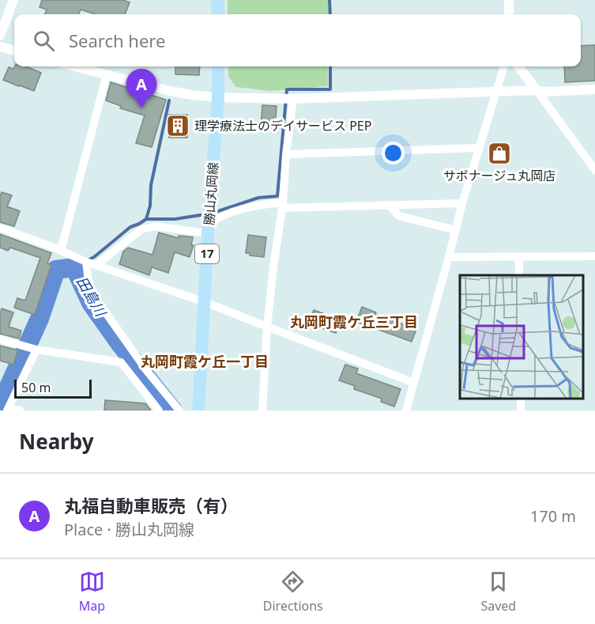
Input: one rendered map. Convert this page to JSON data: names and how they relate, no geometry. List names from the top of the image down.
{
  "streets": {
    "main road": ["勝山丸岡線", "17"]
  },
  "districts": ["丸岡町霞ケ丘三丁目", "丸岡町霞ケ丘一丁目"],
  "water": ["田島川"],
  "places": {
    "building": ["理学療法士のデイサービス PEP"],
    "shop": ["サボナージュ丸岡店"]
  },
  "scale_bar": "50 m",
  "page": {
    "search": "Search here",
    "pins": "A",
    "scale": "50 m",
    "heading": "Nearby",
    "list": [
      {
        "mark": "A",
        "name": "丸福自動車販売（有）",
        "note": "Place · 勝山丸岡線",
        "value": "170 m"
      }
    ],
    "nav": ["Map", "Directions", "Saved"]
  }
}
